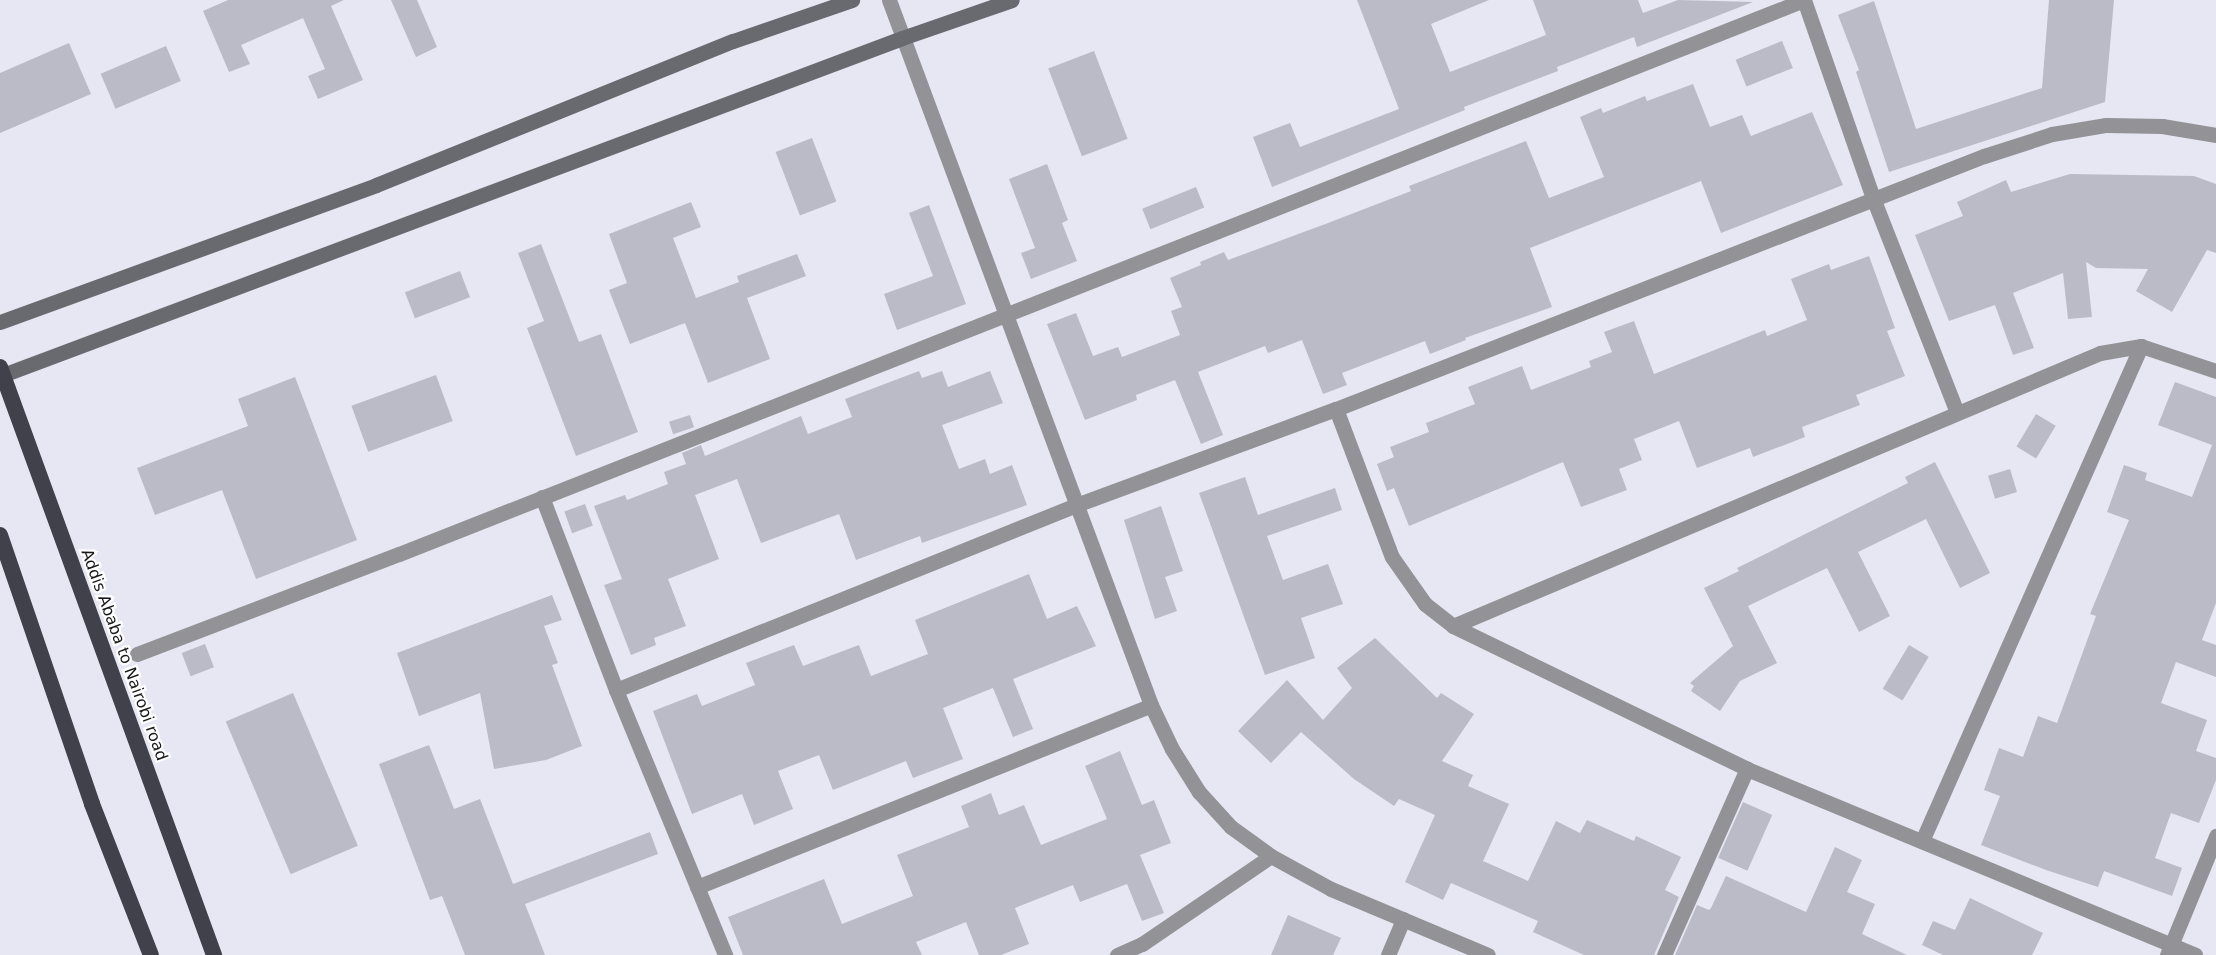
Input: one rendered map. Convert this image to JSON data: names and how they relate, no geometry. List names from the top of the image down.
{
  "streets": {
    "highway": ["Addis Ababa to Nairobi road"]
  }
}
